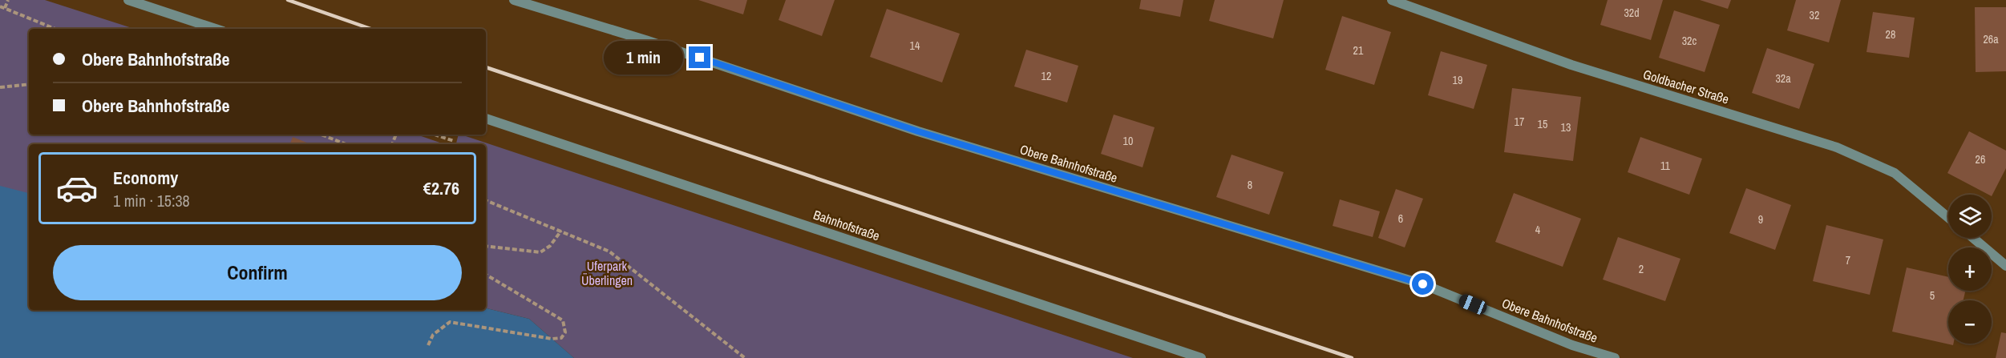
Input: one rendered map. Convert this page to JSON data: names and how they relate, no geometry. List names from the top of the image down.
{
  "streets": {
    "street": ["Goldbacher Straße", "Obere Bahnhofstraße", "Bahnhofstraße"]
  },
  "parks": ["Uferpark Überlingen"],
  "house_numbers": [
    "32d",
    "32",
    "28",
    "26a",
    "32c",
    "14",
    "21",
    "12",
    "32a",
    "19",
    "17",
    "15",
    "13",
    "10",
    "26",
    "11",
    "8",
    "6",
    "9",
    "4",
    "7",
    "2",
    "5"
  ],
  "page": {
    "banner": ["Obere Bahnhofstraße", "Obere Bahnhofstraße"],
    "bubble": "1 min",
    "list": [
      {
        "name": "Economy",
        "note": "1 min · 15:38",
        "value": "€2.76"
      }
    ],
    "map_buttons": ["+", "−"],
    "buttons": "Confirm"
  }
}
